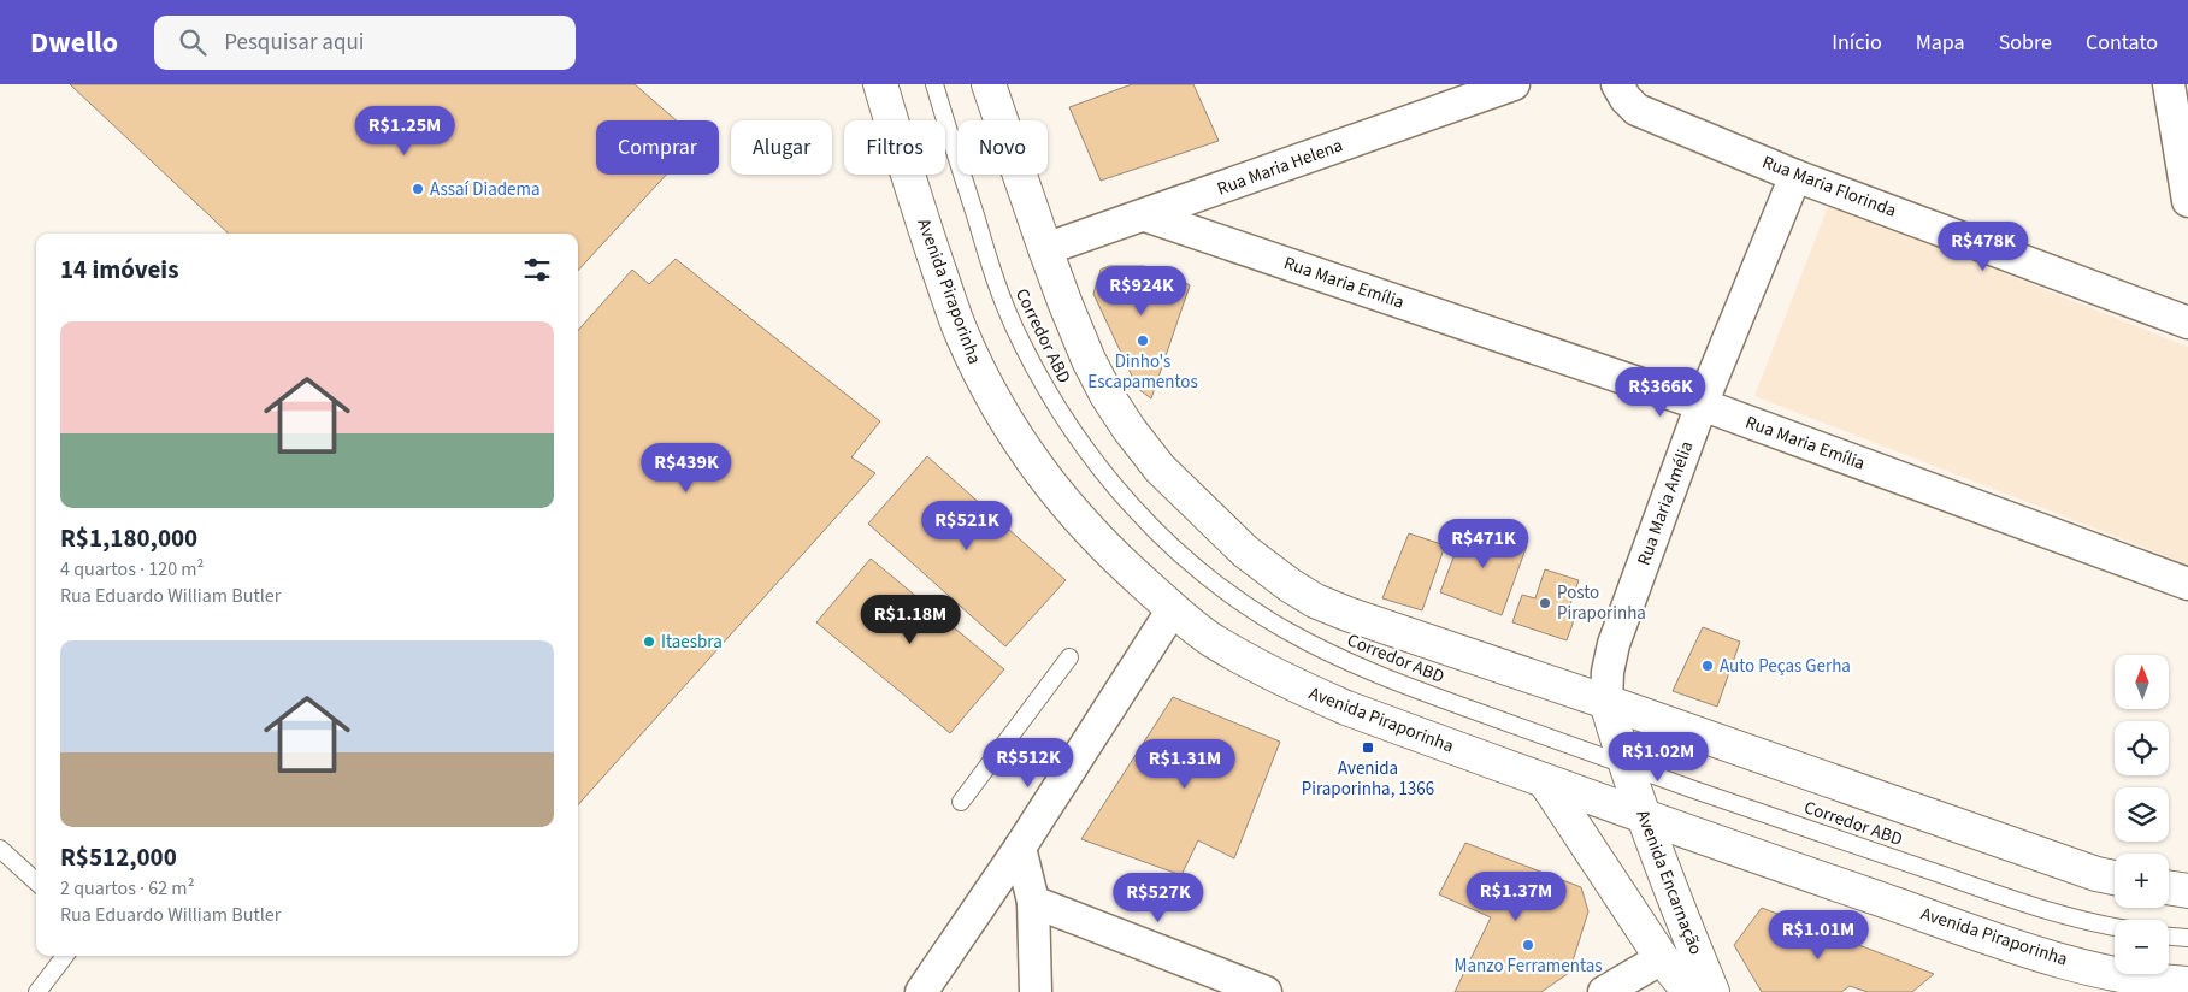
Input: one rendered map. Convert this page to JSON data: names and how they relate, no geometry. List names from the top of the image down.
{
  "streets": {
    "main road": ["Avenida Piraporinha", "Avenida Encarnação"],
    "street": [
      "Rua Maria Helena",
      "Rua Maria Florinda",
      "Rua Maria Emília",
      "Rua Maria Amélia"
    ],
    "lane": ["Corredor ABD"]
  },
  "crossings": [
    ["Rua Maria Helena", "Rua Maria Emília"],
    ["Rua Maria Florinda", "Rua Maria Amélia"],
    ["Rua Maria Emília", "Rua Maria Amélia"],
    ["Avenida Piraporinha", "Avenida Encarnação"],
    ["Corredor ABD", "Avenida Encarnação"],
    ["Rua Maria Amélia", "Avenida Encarnação"]
  ],
  "places": {
    "other": [
      "Assaí Diadema",
      "Dinho's Escapamentos",
      "Posto Piraporinha",
      "Itaesbra",
      "Auto Peças Gerha",
      "Manzo Ferramentas"
    ],
    "transit": ["Avenida Piraporinha, 1366"]
  },
  "north": "top",
  "page": {
    "header": "Dwello",
    "search": "Pesquisar aqui",
    "nav": [
      "Início",
      "Mapa",
      "Sobre",
      "Contato"
    ],
    "price": [
      "R$1.25M",
      "R$478K",
      "R$924K",
      "R$366K",
      "R$439K",
      "R$521K",
      "R$471K",
      "R$1.18M",
      "R$1.02M",
      "R$512K",
      "R$1.31M",
      "R$1.37M",
      "R$527K",
      "R$1.01M"
    ],
    "chip": [
      "Comprar",
      "Alugar",
      "Filtros",
      "Novo"
    ],
    "heading": "14 imóveis",
    "list": [
      {
        "name": "R$1,180,000",
        "note": "4 quartos · 120 m² · Rua Eduardo William Butler"
      },
      {
        "name": "R$512,000",
        "note": "2 quartos · 62 m² · Rua Eduardo William Butler"
      }
    ],
    "map_buttons": ["+", "−"]
  }
}
